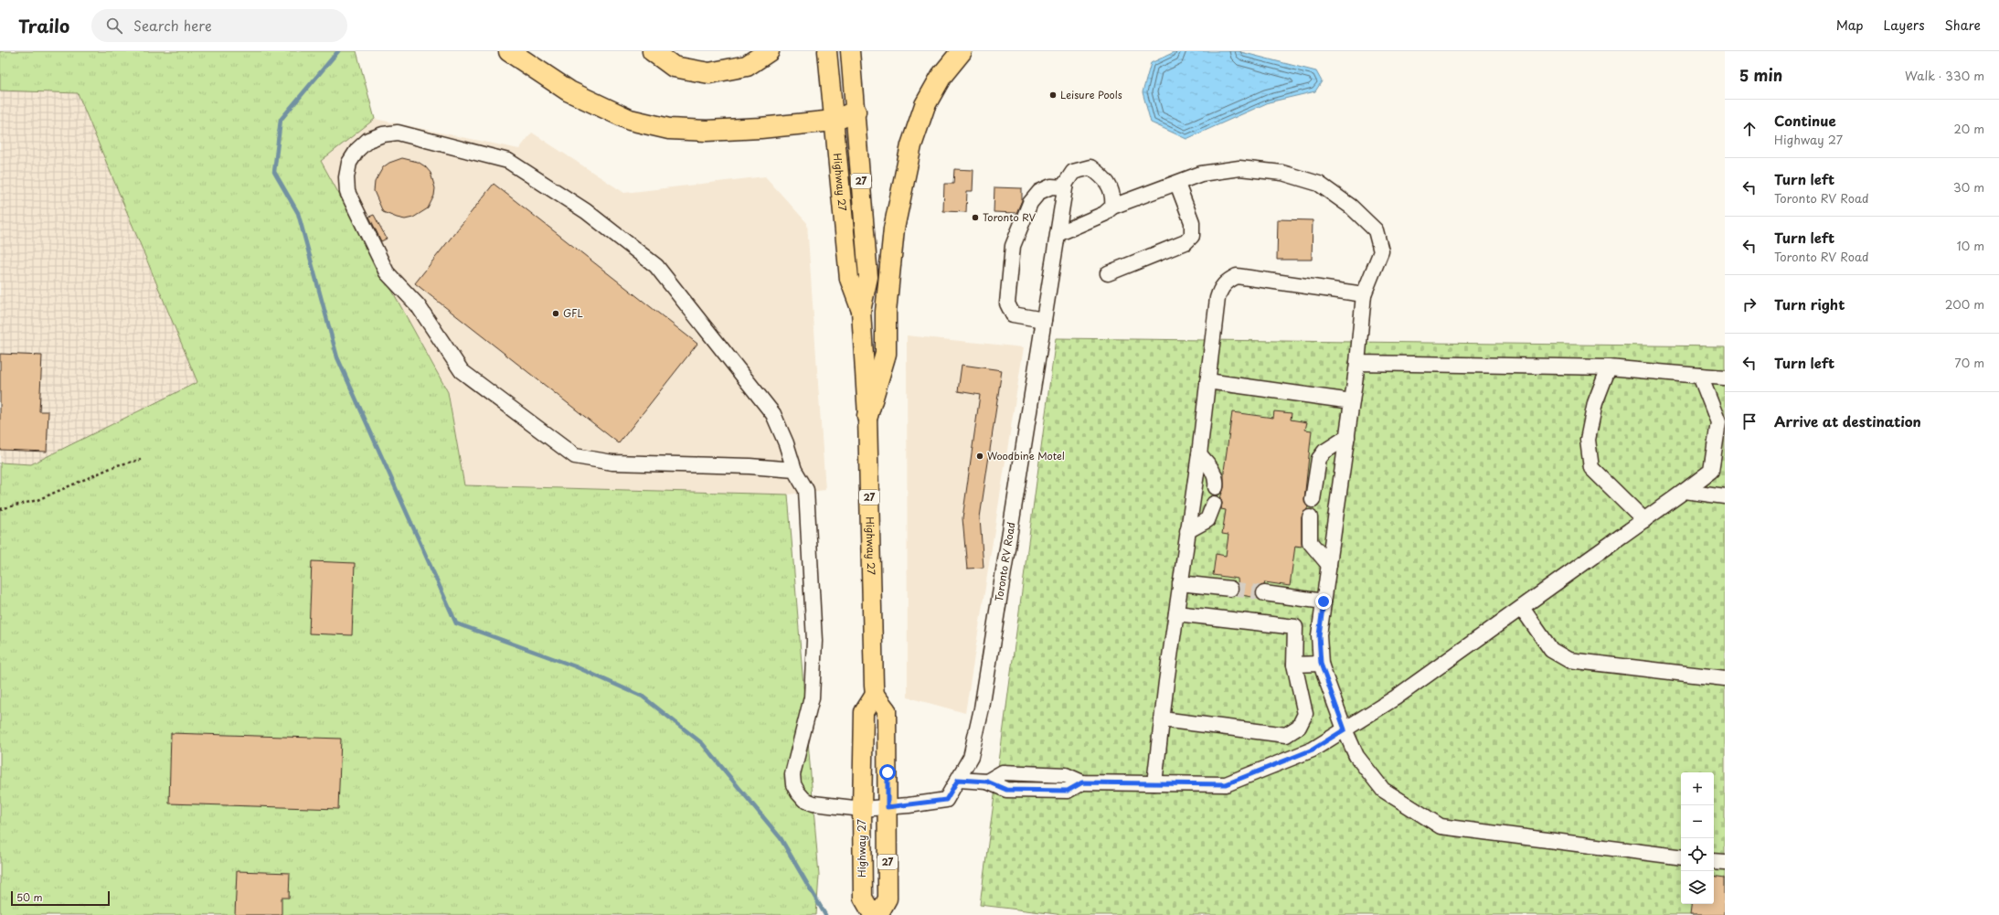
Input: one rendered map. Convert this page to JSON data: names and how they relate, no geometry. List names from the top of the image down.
{
  "streets": {
    "main road": ["27", "Highway 27"],
    "lane": ["Toronto RV Road"]
  },
  "crossings": [
    ["27", "Highway 27"],
    ["27", "Toronto RV Road"],
    ["Highway 27", "Toronto RV Road"]
  ],
  "places": [
    "Leisure Pools",
    "Toronto RV",
    "GFL",
    "Woodbine Motel"
  ],
  "scale_bar": "50 m",
  "page": {
    "header": "Trailo",
    "search": "Search here",
    "nav": ["Map", "Layers", "Share"],
    "heading": ["5 min", "Walk · 330 m"],
    "list": [
      ["Continue", "Highway 27", "20 m"],
      ["Turn left", "Toronto RV Road", "30 m"],
      ["Turn left", "Toronto RV Road", "10 m"],
      ["Turn right", "200 m"],
      ["Turn left", "70 m"],
      "Arrive at destination"
    ],
    "map_buttons": ["+", "−"],
    "scale": "50 m"
  }
}
